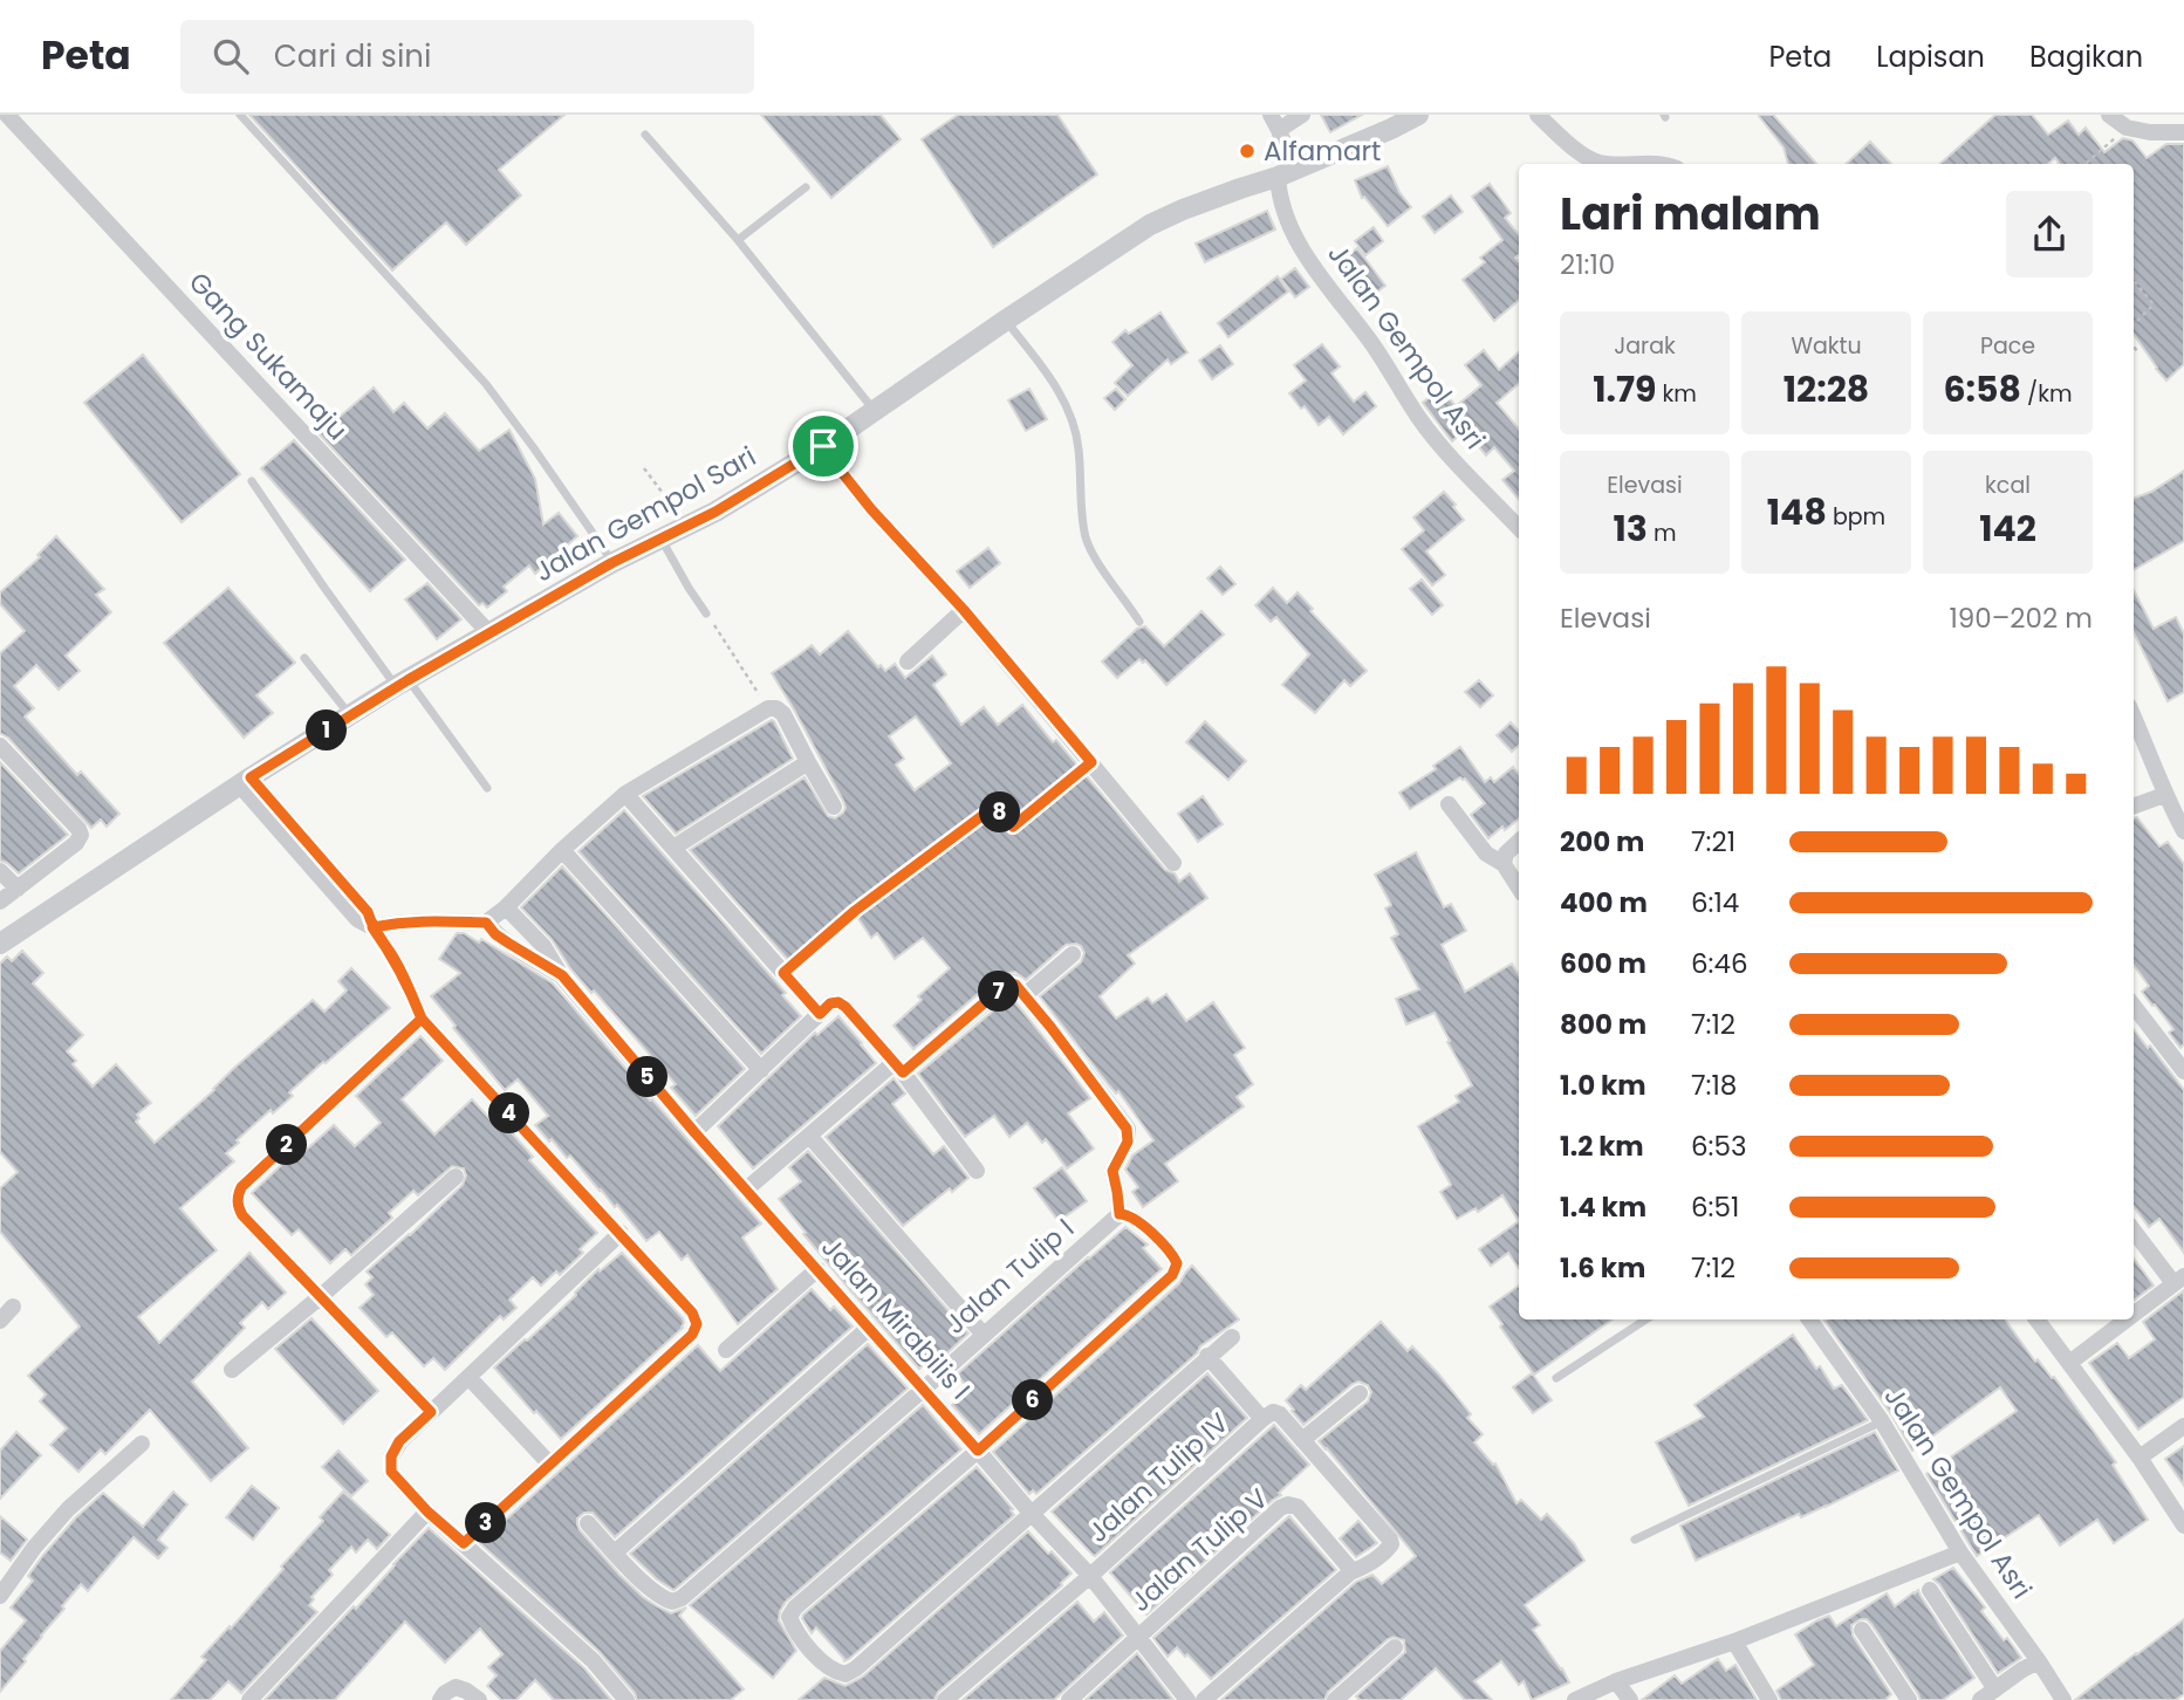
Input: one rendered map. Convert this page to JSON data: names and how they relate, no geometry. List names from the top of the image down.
{
  "streets": {
    "street": [
      "Jalan Gempol Asri",
      "Gang Sukamaju",
      "Jalan Gempol Sari",
      "Jalan Tulip I",
      "Jalan Mirabilis I",
      "Jalan Tulip IV",
      "Jalan Tulip V"
    ]
  },
  "crossings": [
    ["Jalan Gempol Asri", "Jalan Gempol Sari"],
    ["Gang Sukamaju", "Jalan Gempol Sari"],
    ["Jalan Tulip I", "Jalan Mirabilis I"],
    ["Jalan Mirabilis I", "Jalan Tulip IV"],
    ["Jalan Mirabilis I", "Jalan Tulip V"]
  ],
  "places": ["Alfamart"],
  "page": {
    "header": "Peta",
    "search": "Cari di sini",
    "nav": ["Peta", "Lapisan", "Bagikan"],
    "heading": ["Lari malam", "21:10"],
    "stats": [
      ["Jarak", "1.79 km"],
      ["Waktu", "12:28"],
      ["Pace", "6:58 /km"],
      ["Elevasi", "13 m"],
      ["148 bpm"],
      ["kcal", "142"]
    ],
    "chart": ["Elevasi", "190–202 m"],
    "pins": [
      "1",
      "8",
      "7",
      "5",
      "4",
      "2",
      "6",
      "3"
    ],
    "list": [
      {
        "name": "200 m",
        "note": "7:21"
      },
      {
        "name": "400 m",
        "note": "6:14"
      },
      {
        "name": "600 m",
        "note": "6:46"
      },
      {
        "name": "800 m",
        "note": "7:12"
      },
      {
        "name": "1.0 km",
        "note": "7:18"
      },
      {
        "name": "1.2 km",
        "note": "6:53"
      },
      {
        "name": "1.4 km",
        "note": "6:51"
      },
      {
        "name": "1.6 km",
        "note": "7:12"
      }
    ]
  }
}
